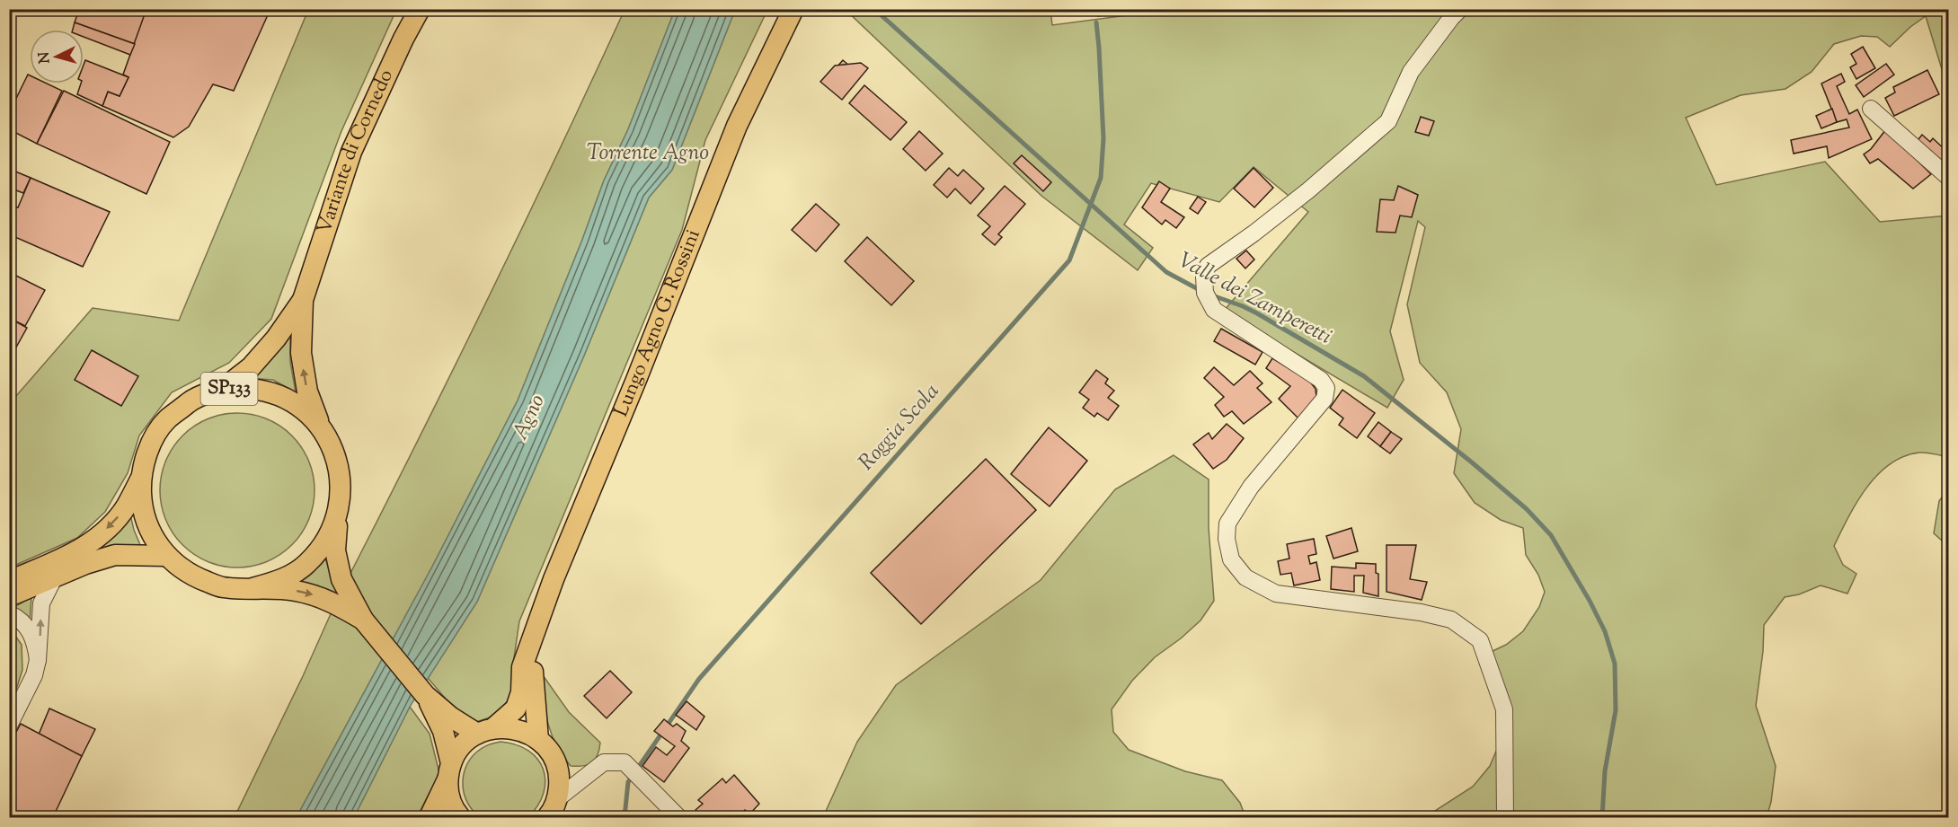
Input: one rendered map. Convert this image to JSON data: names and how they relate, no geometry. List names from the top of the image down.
{
  "streets": {
    "main road": ["Variante di Cornedo", "Lungo Agno G. Rossini", "SP133"]
  },
  "crossings": [
    ["Variante di Cornedo", "SP133"]
  ],
  "water": [
    "Torrente Agno",
    "Valle dei Zamperetti",
    "Agno",
    "Roggia Scola"
  ],
  "north": "left"
}
